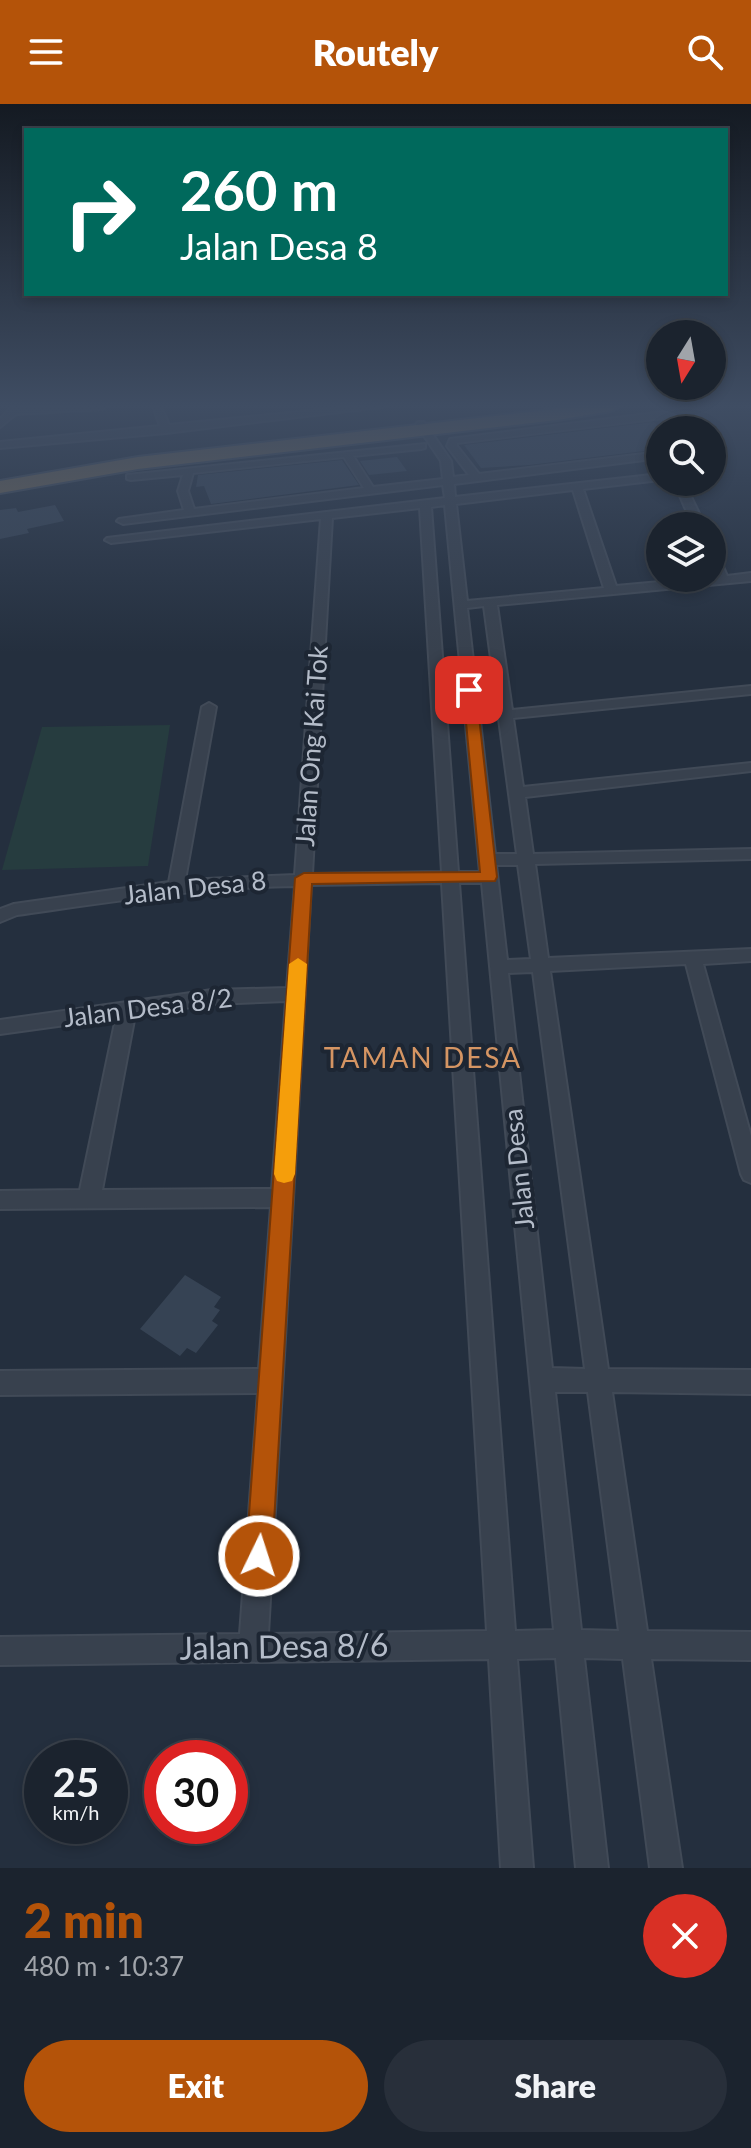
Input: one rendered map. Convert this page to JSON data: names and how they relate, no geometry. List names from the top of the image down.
{
  "streets": {
    "street": [
      "Jalan Ong Kai Tok",
      "Jalan Desa 8",
      "Jalan Desa 8/2",
      "Jalan Desa",
      "Jalan Desa 8/6"
    ]
  },
  "crossings": [
    ["Jalan Ong Kai Tok", "Jalan Desa 8"],
    ["Jalan Ong Kai Tok", "Jalan Desa 8/2"],
    ["Jalan Ong Kai Tok", "Jalan Desa 8/6"],
    ["Jalan Desa 8", "Jalan Desa"],
    ["Jalan Desa", "Jalan Desa 8/6"]
  ],
  "districts": ["TAMAN DESA"],
  "north": "bottom",
  "page": {
    "header": "Routely",
    "turn": ["260 m", "Jalan Desa 8"],
    "speed": "25 km/h",
    "limit": "30",
    "heading": ["2 min", "480 m · 10:37"],
    "buttons": ["Exit", "Share"]
  }
}
